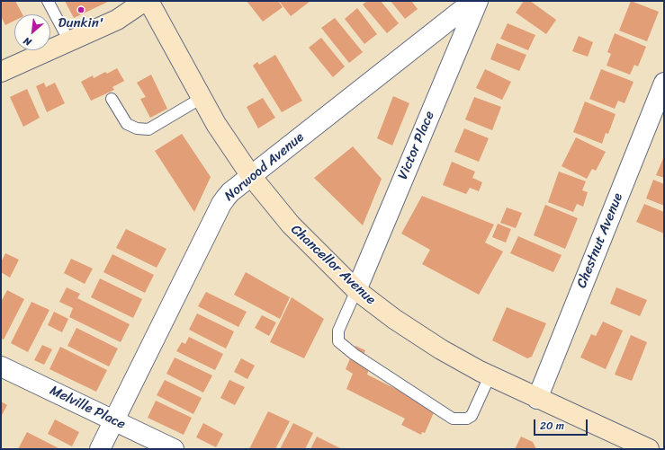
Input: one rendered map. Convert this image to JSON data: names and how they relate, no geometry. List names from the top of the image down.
{
  "streets": {
    "main road": ["Chancellor Avenue"],
    "street": [
      "Victor Place",
      "Norwood Avenue",
      "Chestnut Avenue",
      "Melville Place"
    ]
  },
  "crossings": [
    ["Victor Place", "Chancellor Avenue"],
    ["Norwood Avenue", "Chancellor Avenue"],
    ["Norwood Avenue", "Melville Place"],
    ["Chestnut Avenue", "Chancellor Avenue"]
  ],
  "places": ["Dunkin'"],
  "scale_bar": "20 m",
  "north": "bottom left"
}
